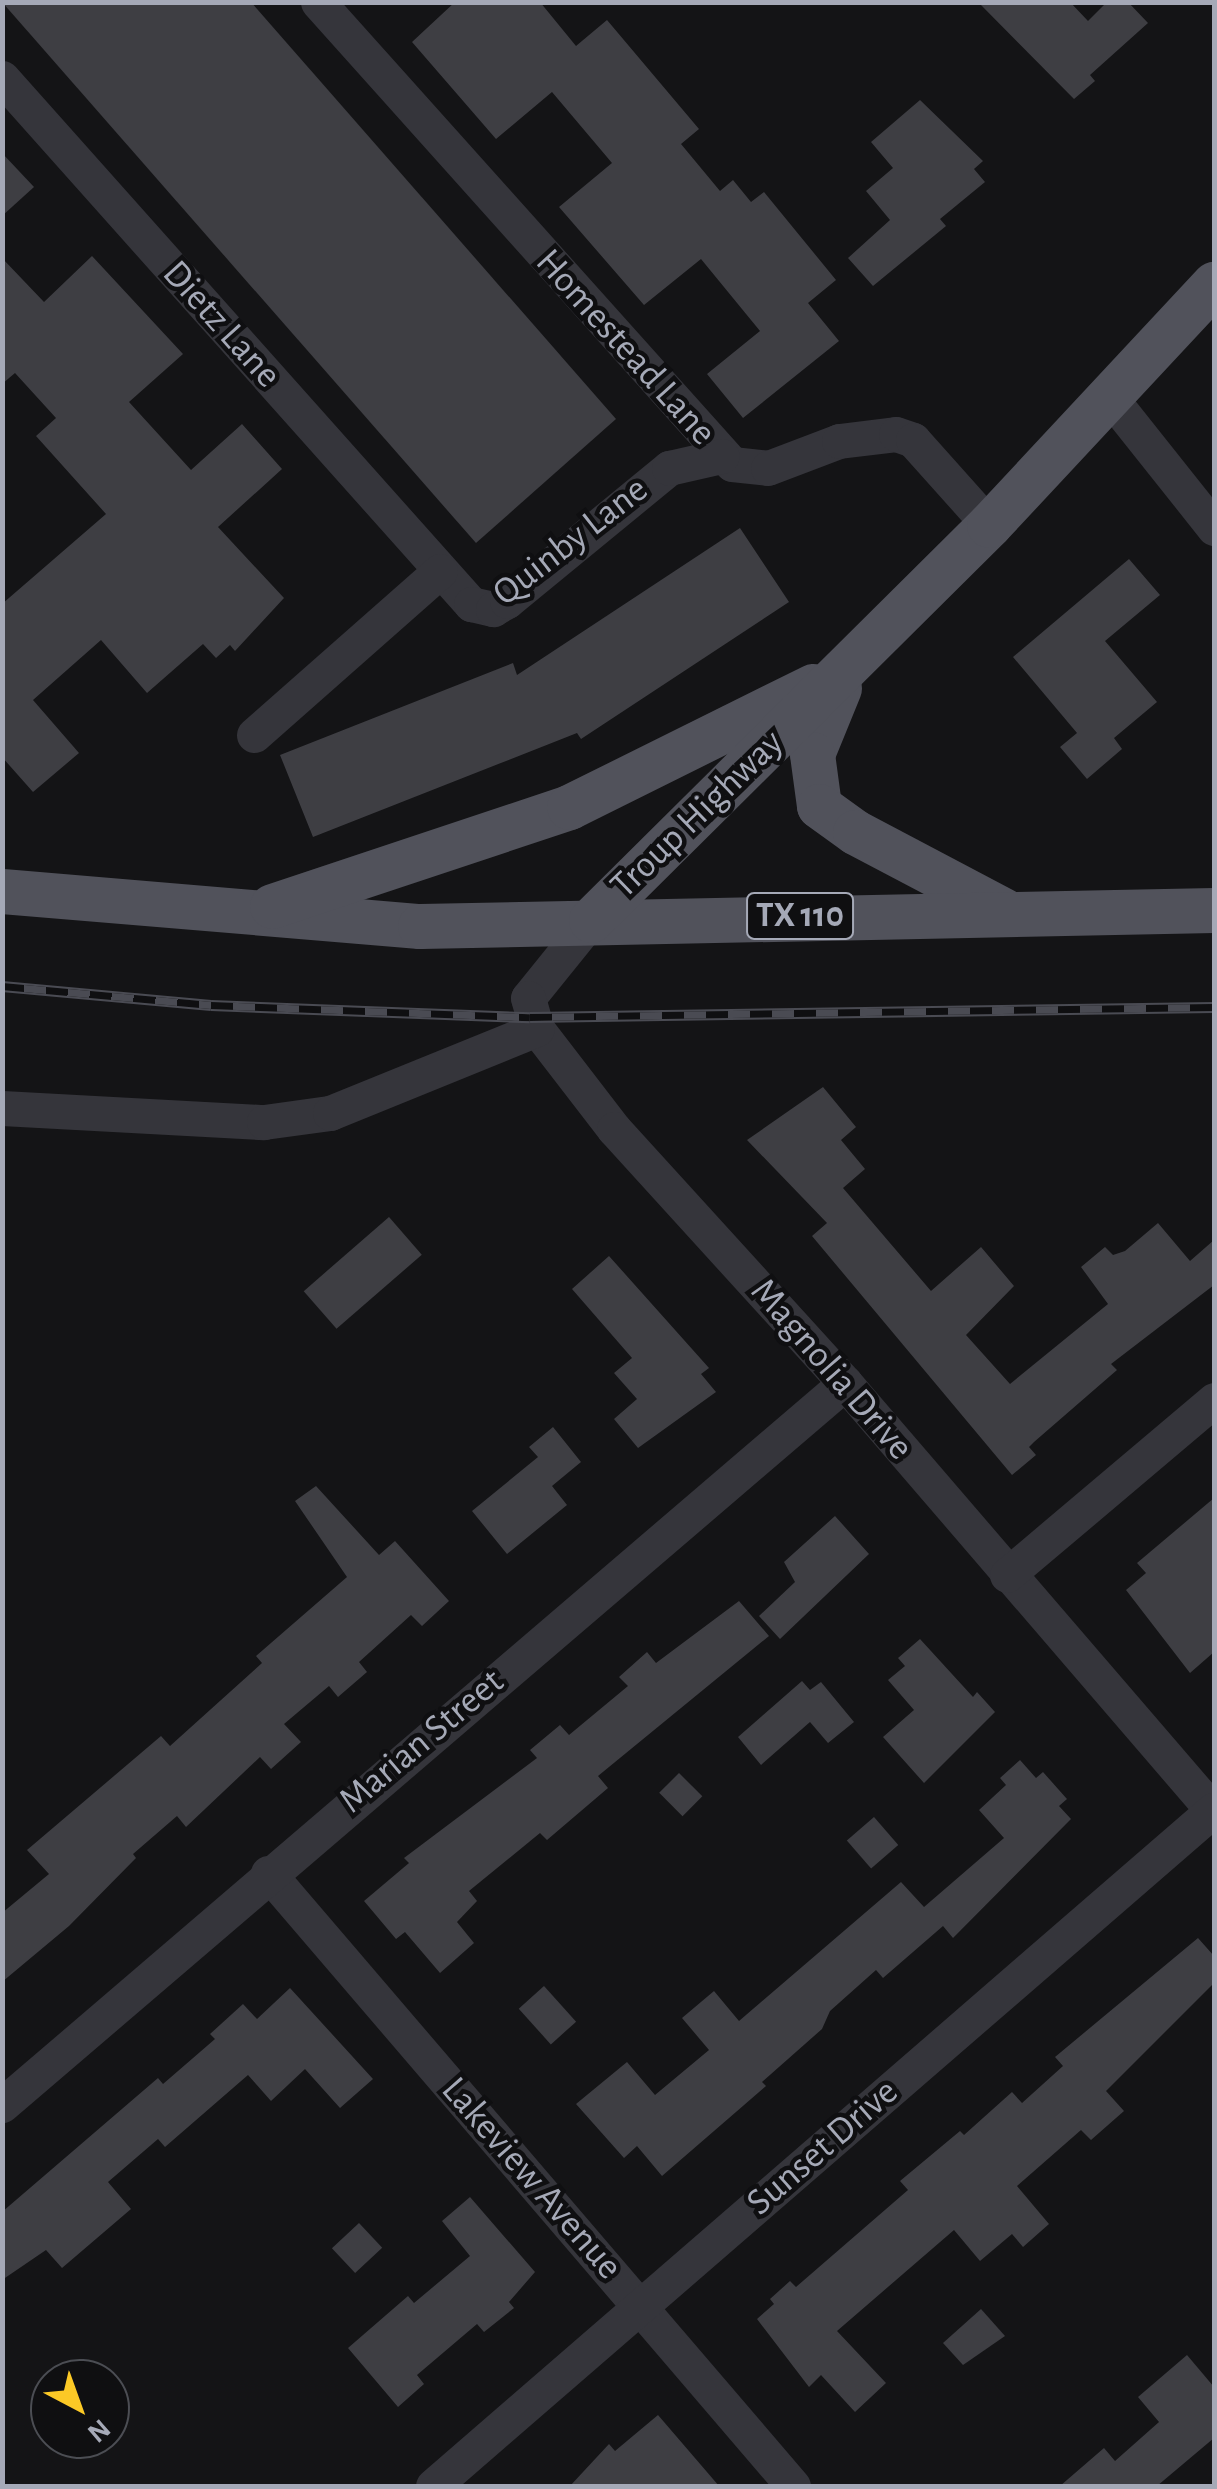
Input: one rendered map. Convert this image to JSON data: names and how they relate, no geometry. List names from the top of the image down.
{
  "streets": {
    "main road": ["Troup Highway", "TX 110"],
    "street": [
      "Dietz Lane",
      "Homestead Lane",
      "Quinby Lane",
      "Magnolia Drive",
      "Marian Street",
      "Sunset Drive",
      "Lakeview Avenue"
    ]
  },
  "crossings": [
    ["Dietz Lane", "Quinby Lane"],
    ["Homestead Lane", "Quinby Lane"],
    ["Homestead Lane", "Troup Highway"],
    ["Troup Highway", "TX 110"],
    ["Magnolia Drive", "Marian Street"],
    ["Magnolia Drive", "Sunset Drive"],
    ["Marian Street", "Lakeview Avenue"],
    ["Sunset Drive", "Lakeview Avenue"]
  ],
  "north": "bottom right"
}
